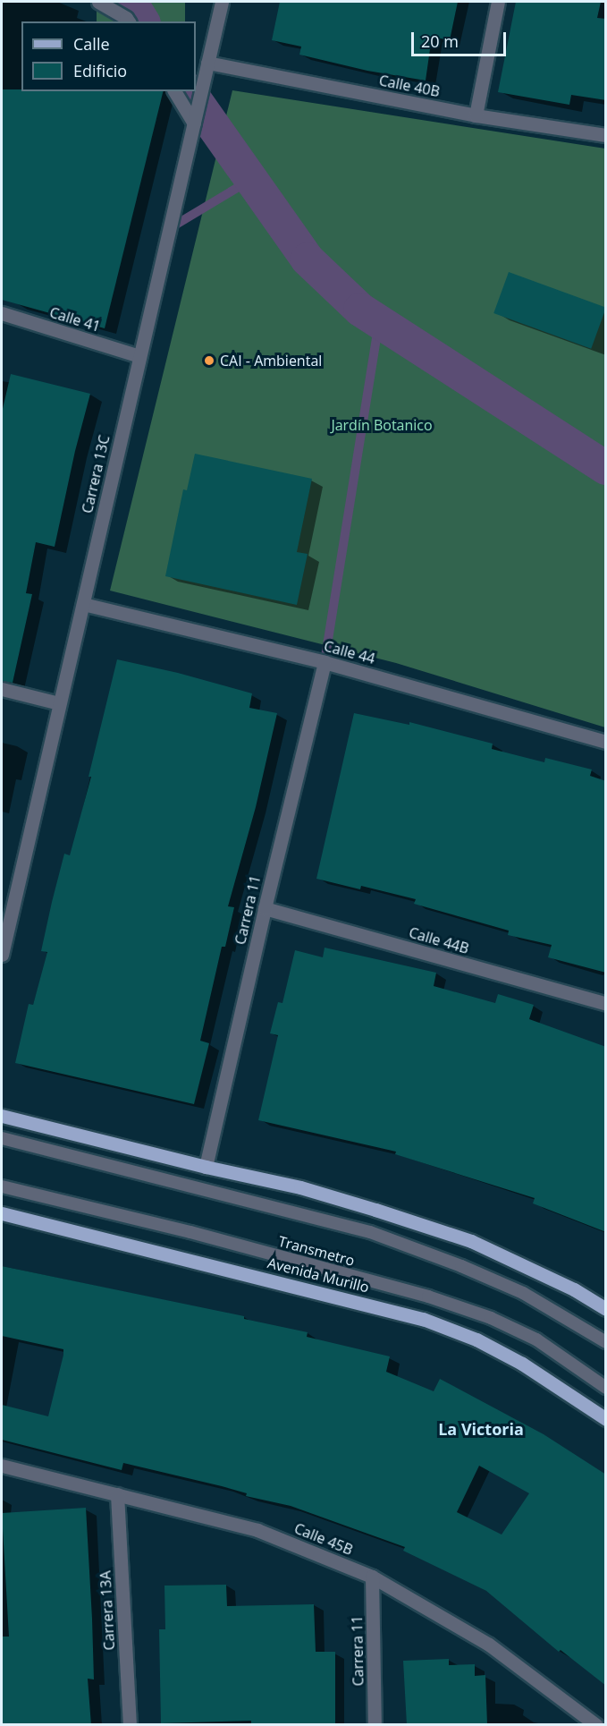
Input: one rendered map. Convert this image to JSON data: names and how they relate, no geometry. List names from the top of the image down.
{
  "streets": {
    "main road": ["Avenida Murillo"],
    "street": [
      "Calle 40B",
      "Calle 41",
      "Carrera 13C",
      "Calle 44",
      "Carrera 11",
      "Calle 44B",
      "Calle 45B",
      "Carrera 13A"
    ],
    "lane": ["Transmetro"]
  },
  "crossings": [
    ["Calle 40B", "Carrera 13C"],
    ["Calle 41", "Carrera 13C"],
    ["Carrera 13C", "Calle 44"],
    ["Calle 44", "Carrera 11"],
    ["Carrera 11", "Calle 44B"],
    ["Carrera 11", "Calle 45B"],
    ["Calle 45B", "Carrera 13A"]
  ],
  "districts": ["La Victoria"],
  "parks": ["Jardín Botanico"],
  "places": ["CAI - Ambiental"],
  "legend": ["Calle", "Edificio"],
  "scale_bar": "20 m"
}
